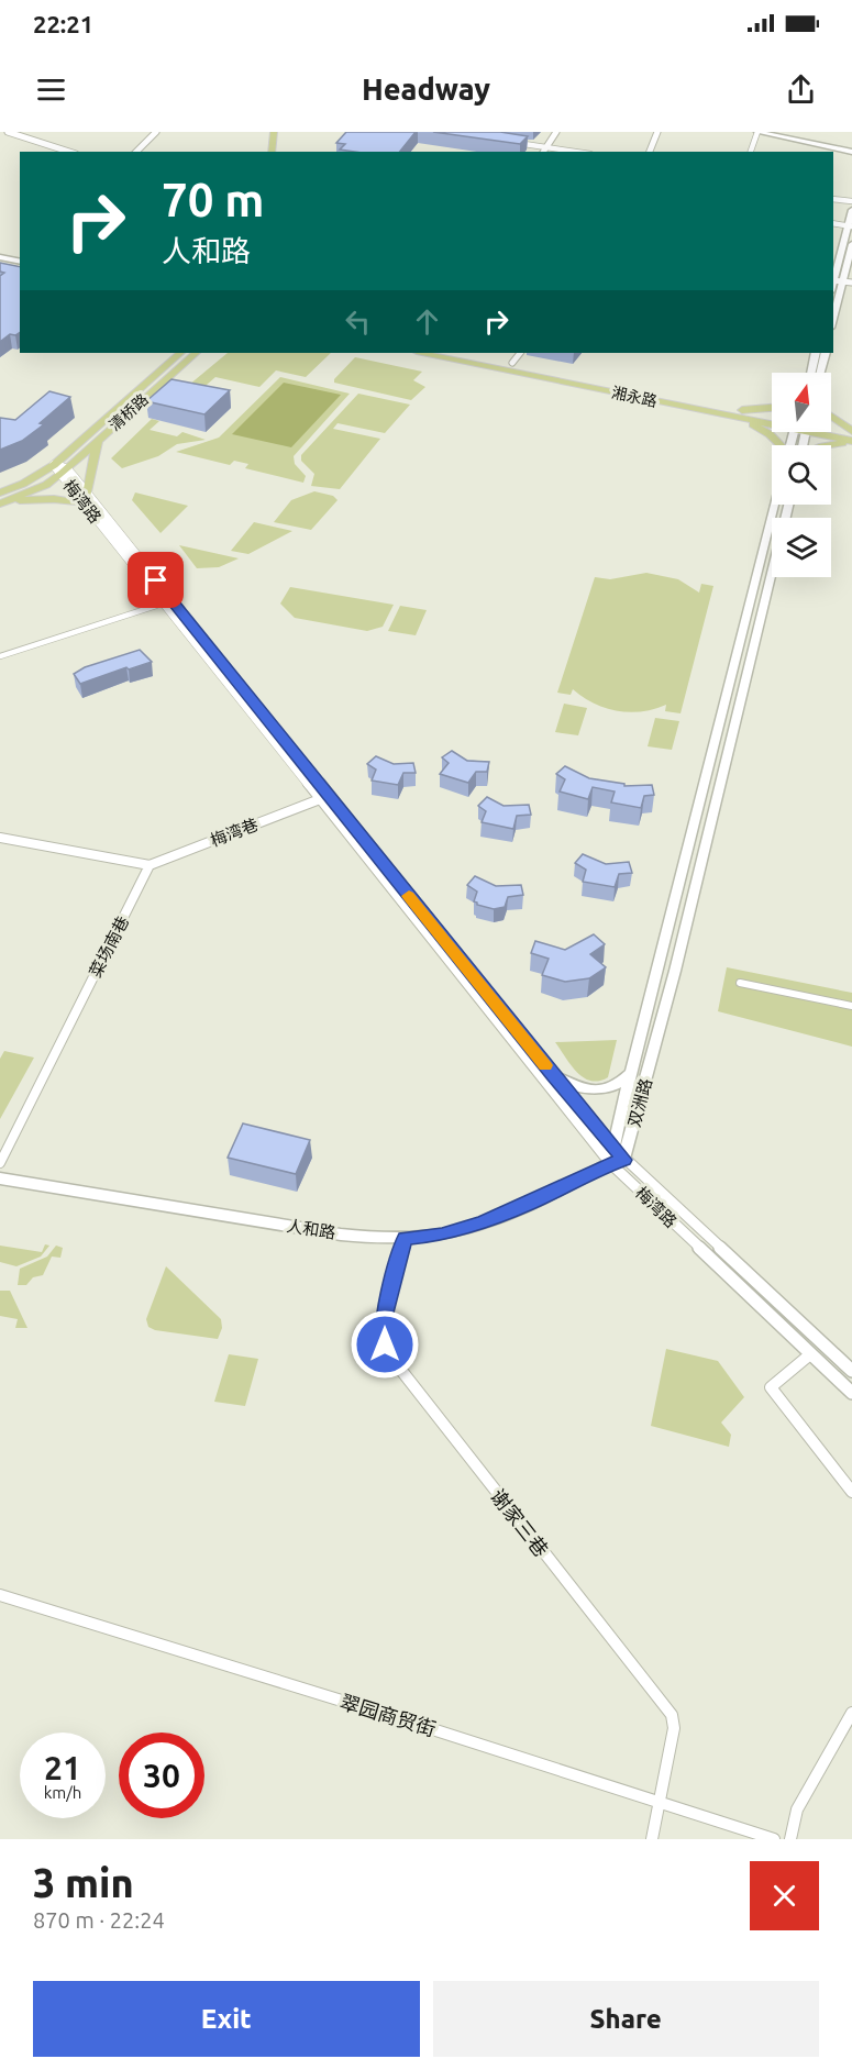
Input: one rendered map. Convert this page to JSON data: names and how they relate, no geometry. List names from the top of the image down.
{
  "streets": {
    "main road": [
      "湘永路",
      "清桥路",
      "双洲路",
      "人和路"
    ],
    "street": [
      "梅湾路",
      "梅湾巷",
      "菜场南巷",
      "谢家三巷",
      "翠园商贸街"
    ]
  },
  "crossings": [
    ["清桥路", "梅湾路"],
    ["梅湾路", "梅湾巷"],
    ["梅湾路", "双洲路"],
    ["梅湾路", "人和路"],
    ["梅湾巷", "菜场南巷"],
    ["双洲路", "人和路"],
    ["人和路", "谢家三巷"],
    ["谢家三巷", "翠园商贸街"]
  ],
  "north": "top",
  "page": {
    "status": "22:21",
    "header": "Headway",
    "turn": ["70 m", "人和路"],
    "speed": "21 km/h",
    "limit": "30",
    "heading": ["3 min", "870 m · 22:24"],
    "buttons": ["Exit", "Share"]
  }
}
